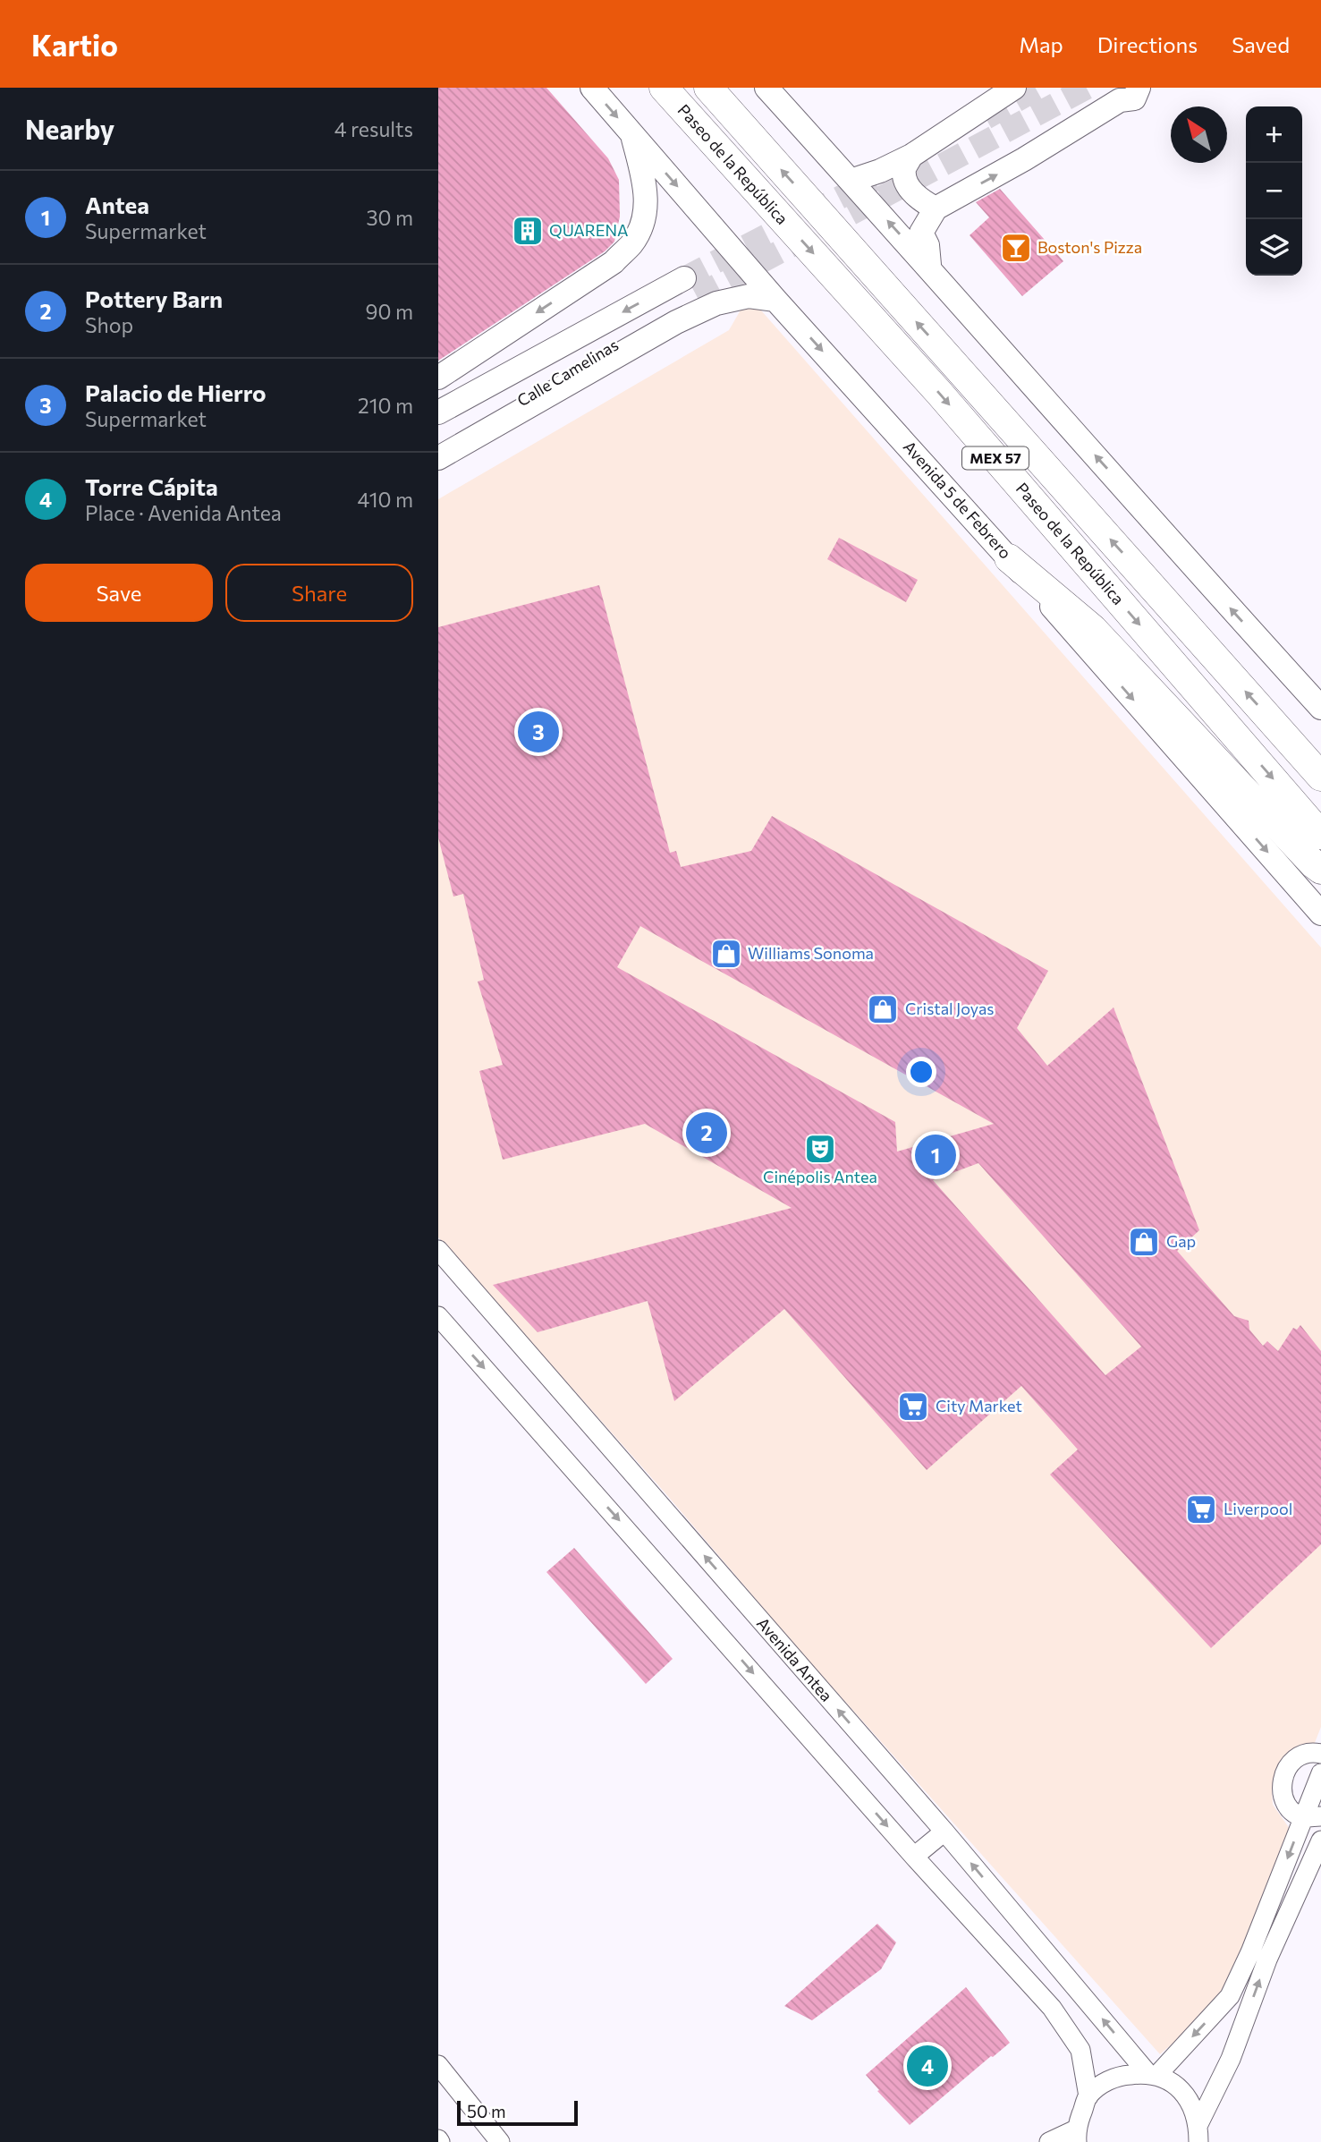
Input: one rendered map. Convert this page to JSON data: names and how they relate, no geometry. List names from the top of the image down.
{
  "streets": {
    "highway": ["Paseo de la República", "MEX 57"],
    "main road": ["Calle Camelinas", "Avenida 5 de Febrero"],
    "street": ["Avenida Antea"]
  },
  "places": {
    "building": ["QUARENA"],
    "bar": ["Boston's Pizza"],
    "shop": ["Williams Sonoma", "Cristal Joyas", "Gap"],
    "theatre": ["Cinépolis Antea"],
    "supermarket": ["City Market", "Liverpool"]
  },
  "scale_bar": "50 m",
  "north": "top left",
  "page": {
    "header": "Kartio",
    "nav": ["Map", "Directions", "Saved"],
    "heading": ["Nearby", "4 results"],
    "map_buttons": ["+", "−"],
    "list": [
      {
        "mark": "1",
        "name": "Antea",
        "note": "Supermarket",
        "value": "30 m"
      },
      {
        "mark": "2",
        "name": "Pottery Barn",
        "note": "Shop",
        "value": "90 m"
      },
      {
        "mark": "3",
        "name": "Palacio de Hierro",
        "note": "Supermarket",
        "value": "210 m"
      },
      {
        "mark": "4",
        "name": "Torre Cápita",
        "note": "Place · Avenida Antea",
        "value": "410 m"
      }
    ],
    "buttons": ["Save", "Share"],
    "pins": [
      "3",
      "2",
      "1",
      "4"
    ],
    "scale": "50 m"
  }
}
